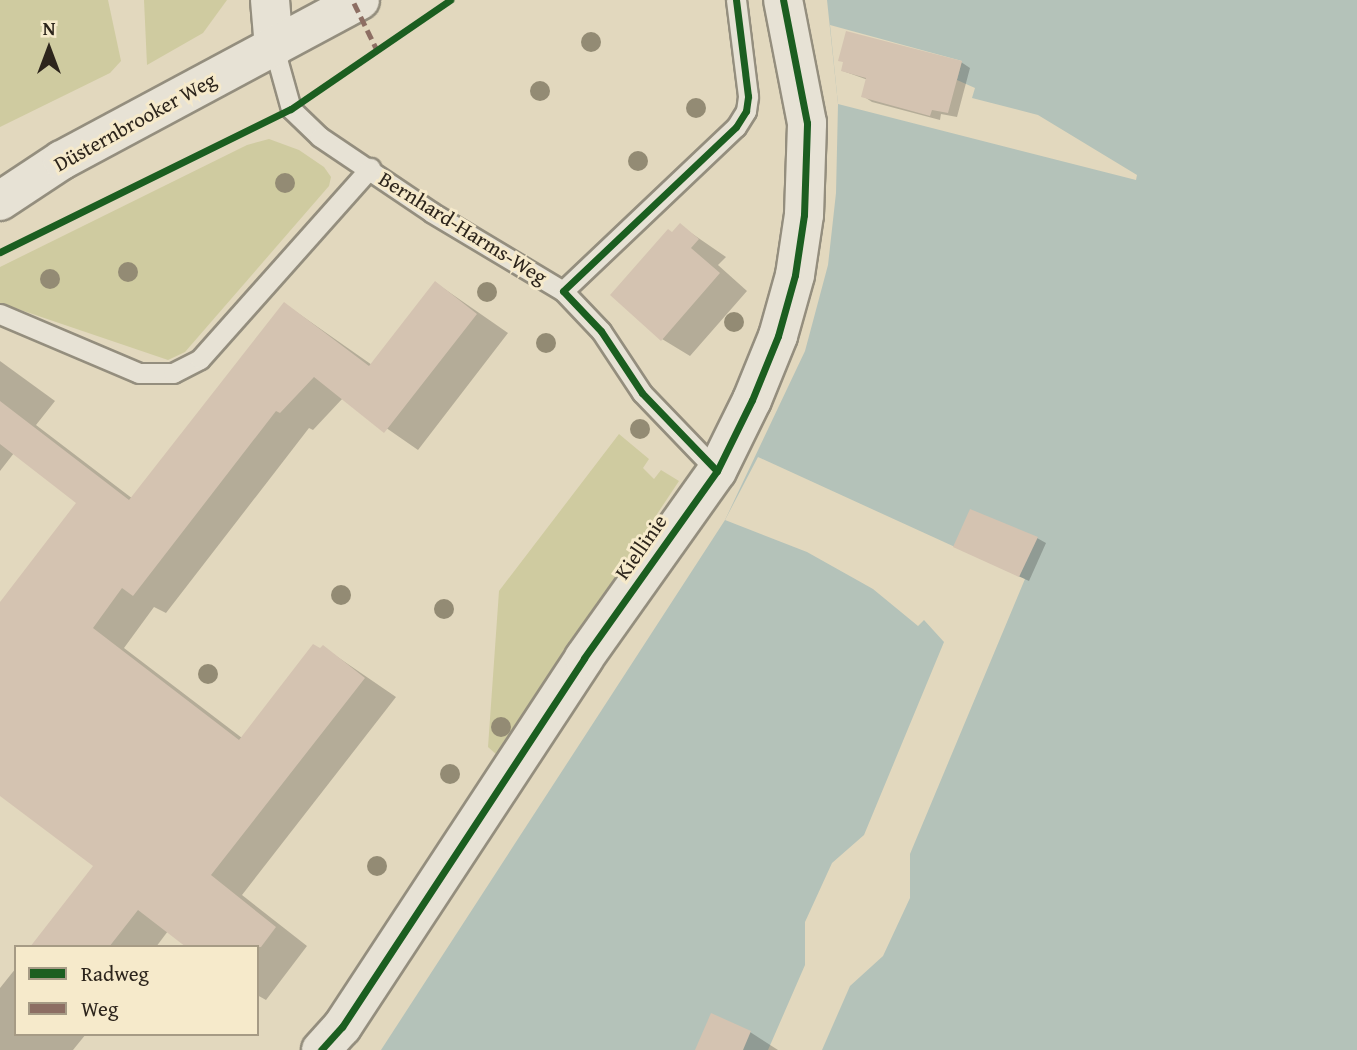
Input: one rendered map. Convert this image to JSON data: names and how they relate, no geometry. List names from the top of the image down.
{
  "streets": {
    "street": ["Düsternbrooker Weg", "Kiellinie"],
    "lane": ["Bernhard-Harms-Weg"]
  },
  "crossings": [
    ["Düsternbrooker Weg", "Bernhard-Harms-Weg"],
    ["Bernhard-Harms-Weg", "Kiellinie"]
  ],
  "legend": ["Radweg", "Weg"],
  "north": "top"
}
